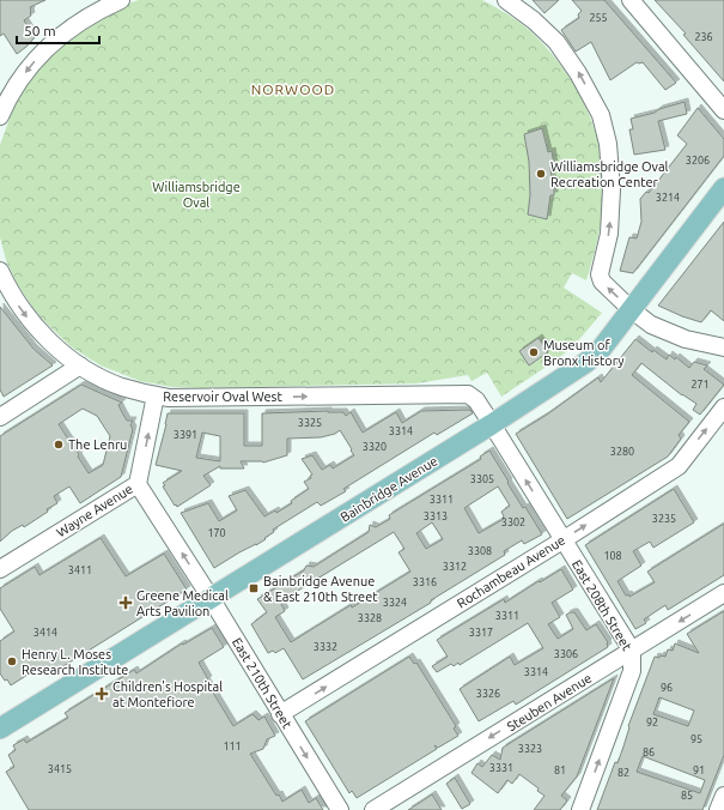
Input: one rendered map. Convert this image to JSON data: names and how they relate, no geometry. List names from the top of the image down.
{
  "streets": {
    "main road": ["Bainbridge Avenue"],
    "street": [
      "Reservoir Oval West",
      "Wayne Avenue",
      "Rochambeau Avenue",
      "East 208th Street",
      "East 210th Street",
      "Steuben Avenue"
    ]
  },
  "crossings": [
    ["Reservoir Oval West", "Wayne Avenue"],
    ["Reservoir Oval West", "East 208th Street"],
    ["Bainbridge Avenue", "East 208th Street"],
    ["Bainbridge Avenue", "East 210th Street"],
    ["Wayne Avenue", "East 210th Street"],
    ["Rochambeau Avenue", "East 208th Street"],
    ["Rochambeau Avenue", "East 210th Street"],
    ["East 208th Street", "Steuben Avenue"]
  ],
  "one_way": [
    "Reservoir Oval West",
    "Wayne Avenue",
    "Rochambeau Avenue",
    "East 208th Street",
    "Steuben Avenue"
  ],
  "districts": ["NORWOOD"],
  "parks": ["Williamsbridge Oval"],
  "places": {
    "other": [
      "Williamsbridge Oval Recreation Center",
      "Museum of Bronx History",
      "The Lenru",
      "Henry L. Moses Research Institute"
    ],
    "transit": ["Bainbridge Avenue & East 210th Street"],
    "health": ["Greene Medical Arts Pavilion", "Children's Hospital at Montefiore"]
  },
  "house_numbers": [
    "255",
    "236",
    "3206",
    "3214",
    "271",
    "3325",
    "3314",
    "3391",
    "3320",
    "3280",
    "3305",
    "3311",
    "3313",
    "3235",
    "3302",
    "170",
    "3308",
    "108",
    "3312",
    "3411",
    "3316",
    "3324",
    "3311",
    "3328",
    "3414",
    "3317",
    "3332",
    "3306",
    "3314",
    "96",
    "3326",
    "92",
    "95",
    "111",
    "3323",
    "86",
    "3331",
    "3415",
    "81",
    "91",
    "82",
    "85"
  ],
  "scale_bar": "50 m"
}
